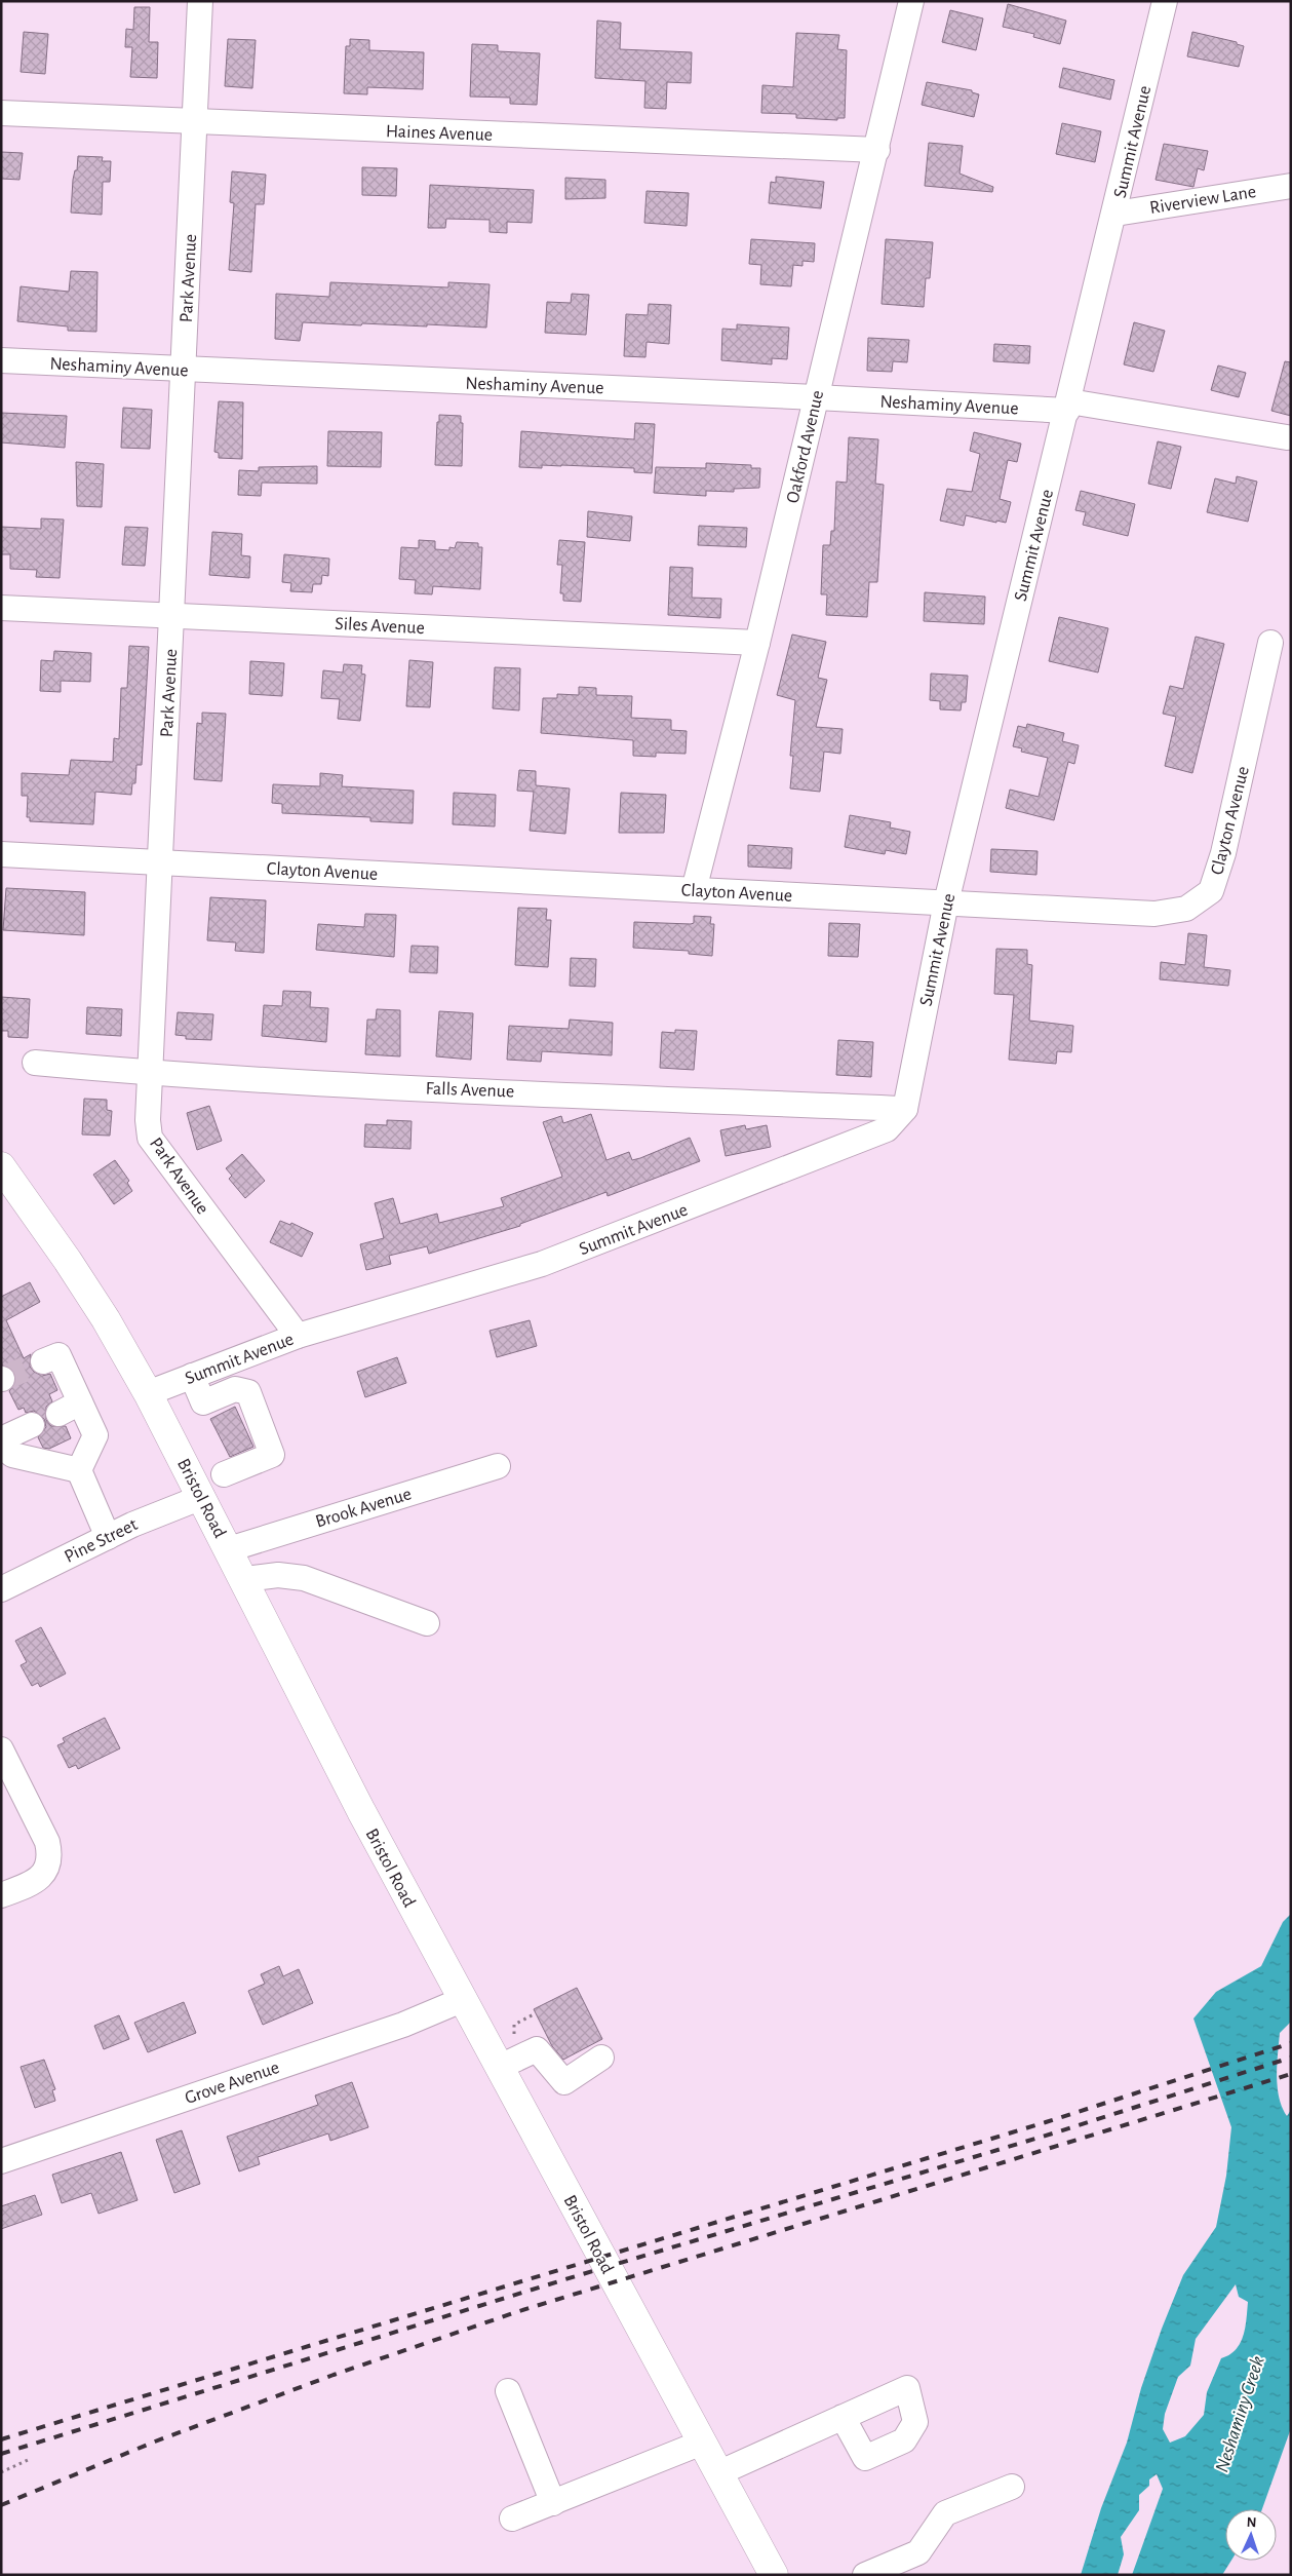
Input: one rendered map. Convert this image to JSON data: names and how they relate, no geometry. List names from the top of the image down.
{
  "streets": {
    "main road": ["Bristol Road"],
    "street": [
      "Haines Avenue",
      "Summit Avenue",
      "Riverview Lane",
      "Park Avenue",
      "Neshaminy Avenue",
      "Oakford Avenue",
      "Siles Avenue",
      "Clayton Avenue",
      "Falls Avenue",
      "Brook Avenue",
      "Pine Street",
      "Grove Avenue"
    ]
  },
  "crossings": [
    ["Haines Avenue", "Park Avenue"],
    ["Haines Avenue", "Oakford Avenue"],
    ["Summit Avenue", "Riverview Lane"],
    ["Summit Avenue", "Park Avenue"],
    ["Summit Avenue", "Neshaminy Avenue"],
    ["Summit Avenue", "Clayton Avenue"],
    ["Summit Avenue", "Falls Avenue"],
    ["Summit Avenue", "Bristol Road"],
    ["Park Avenue", "Neshaminy Avenue"],
    ["Park Avenue", "Siles Avenue"],
    ["Park Avenue", "Clayton Avenue"],
    ["Park Avenue", "Falls Avenue"],
    ["Neshaminy Avenue", "Oakford Avenue"],
    ["Oakford Avenue", "Siles Avenue"],
    ["Oakford Avenue", "Clayton Avenue"],
    ["Bristol Road", "Brook Avenue"],
    ["Bristol Road", "Pine Street"],
    ["Bristol Road", "Grove Avenue"]
  ],
  "water": ["Neshaminy Creek"],
  "north": "top"
}
